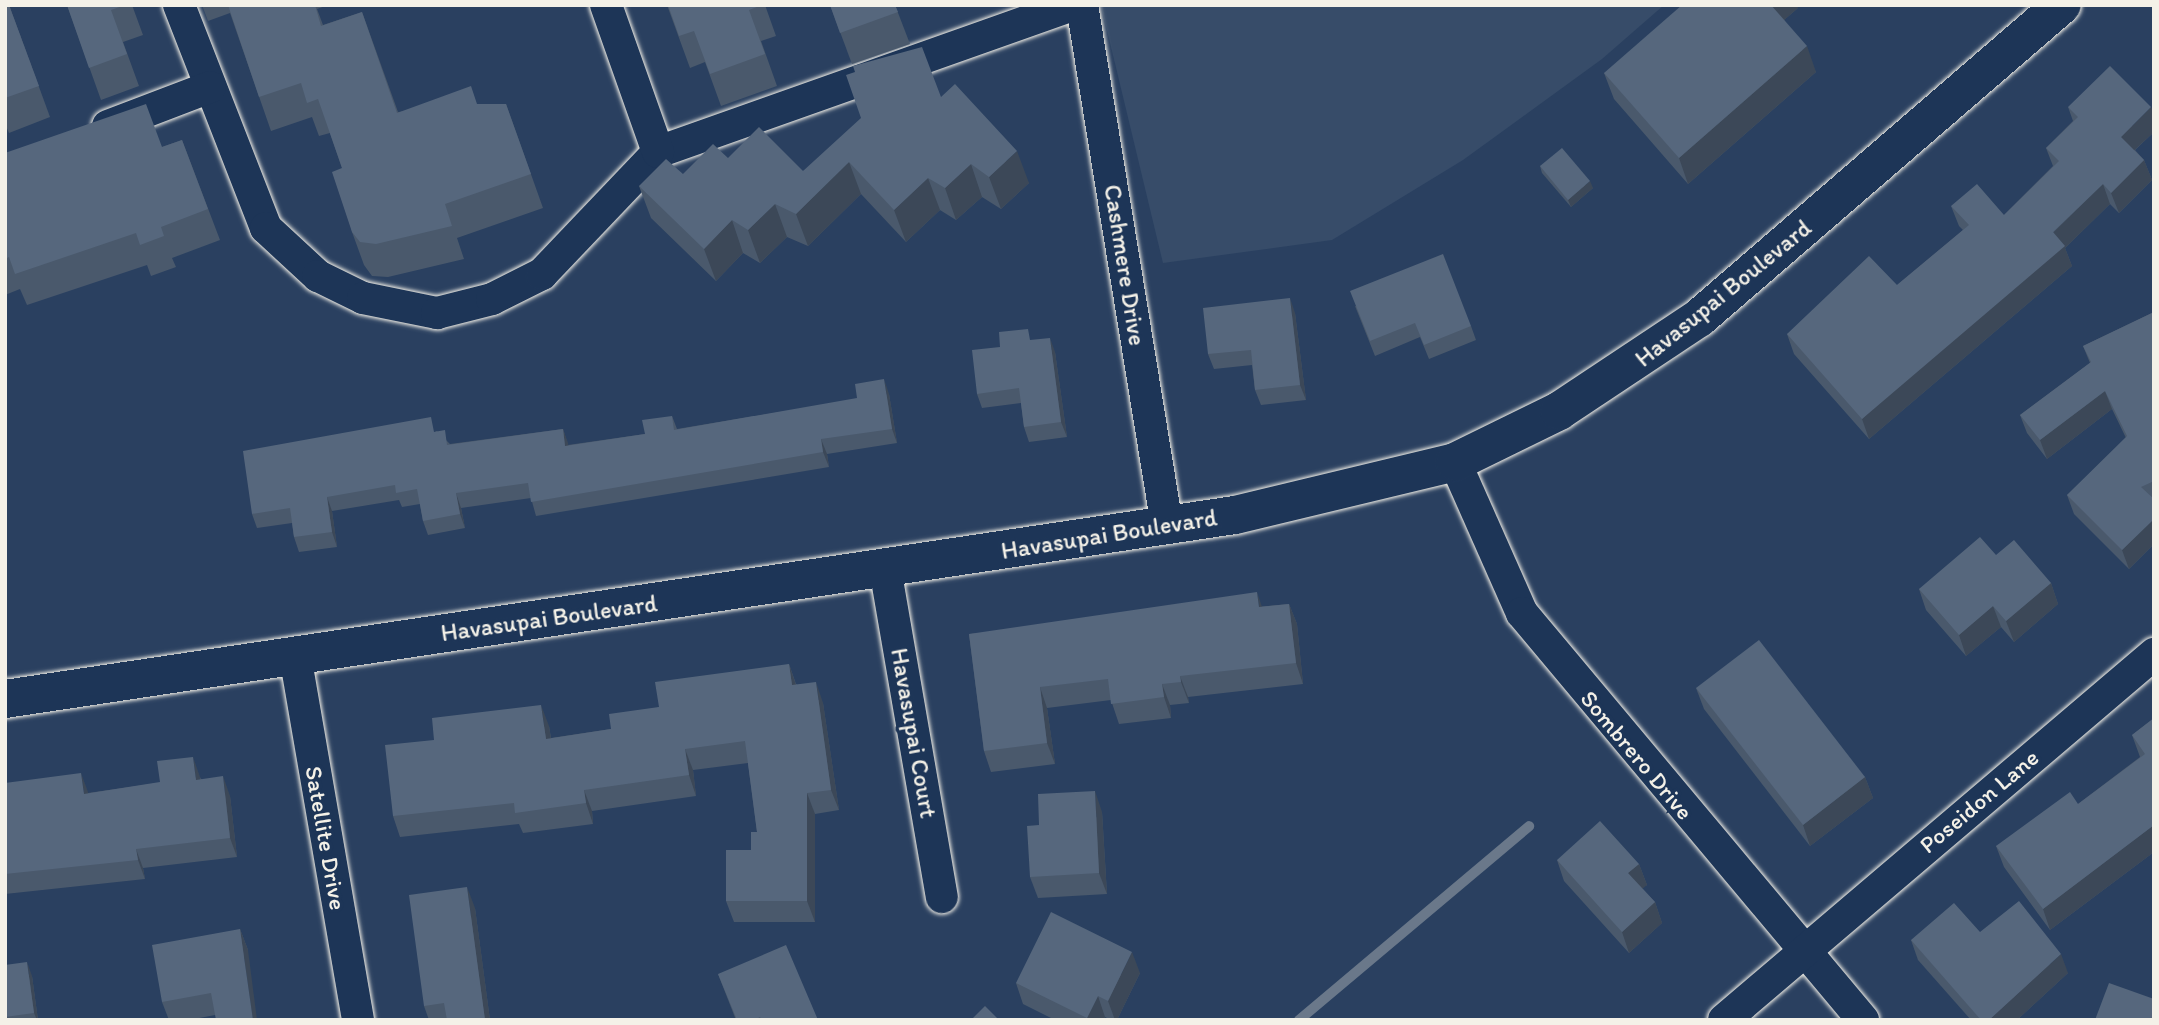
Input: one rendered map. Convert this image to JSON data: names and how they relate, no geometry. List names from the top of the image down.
{
  "streets": {
    "street": [
      "Cashmere Drive",
      "Havasupai Boulevard",
      "Havasupai Court",
      "Sombrero Drive",
      "Poseidon Lane",
      "Satellite Drive"
    ]
  },
  "crossings": [
    ["Cashmere Drive", "Havasupai Boulevard"],
    ["Havasupai Boulevard", "Havasupai Court"],
    ["Havasupai Boulevard", "Sombrero Drive"],
    ["Havasupai Boulevard", "Satellite Drive"],
    ["Sombrero Drive", "Poseidon Lane"]
  ]
}
